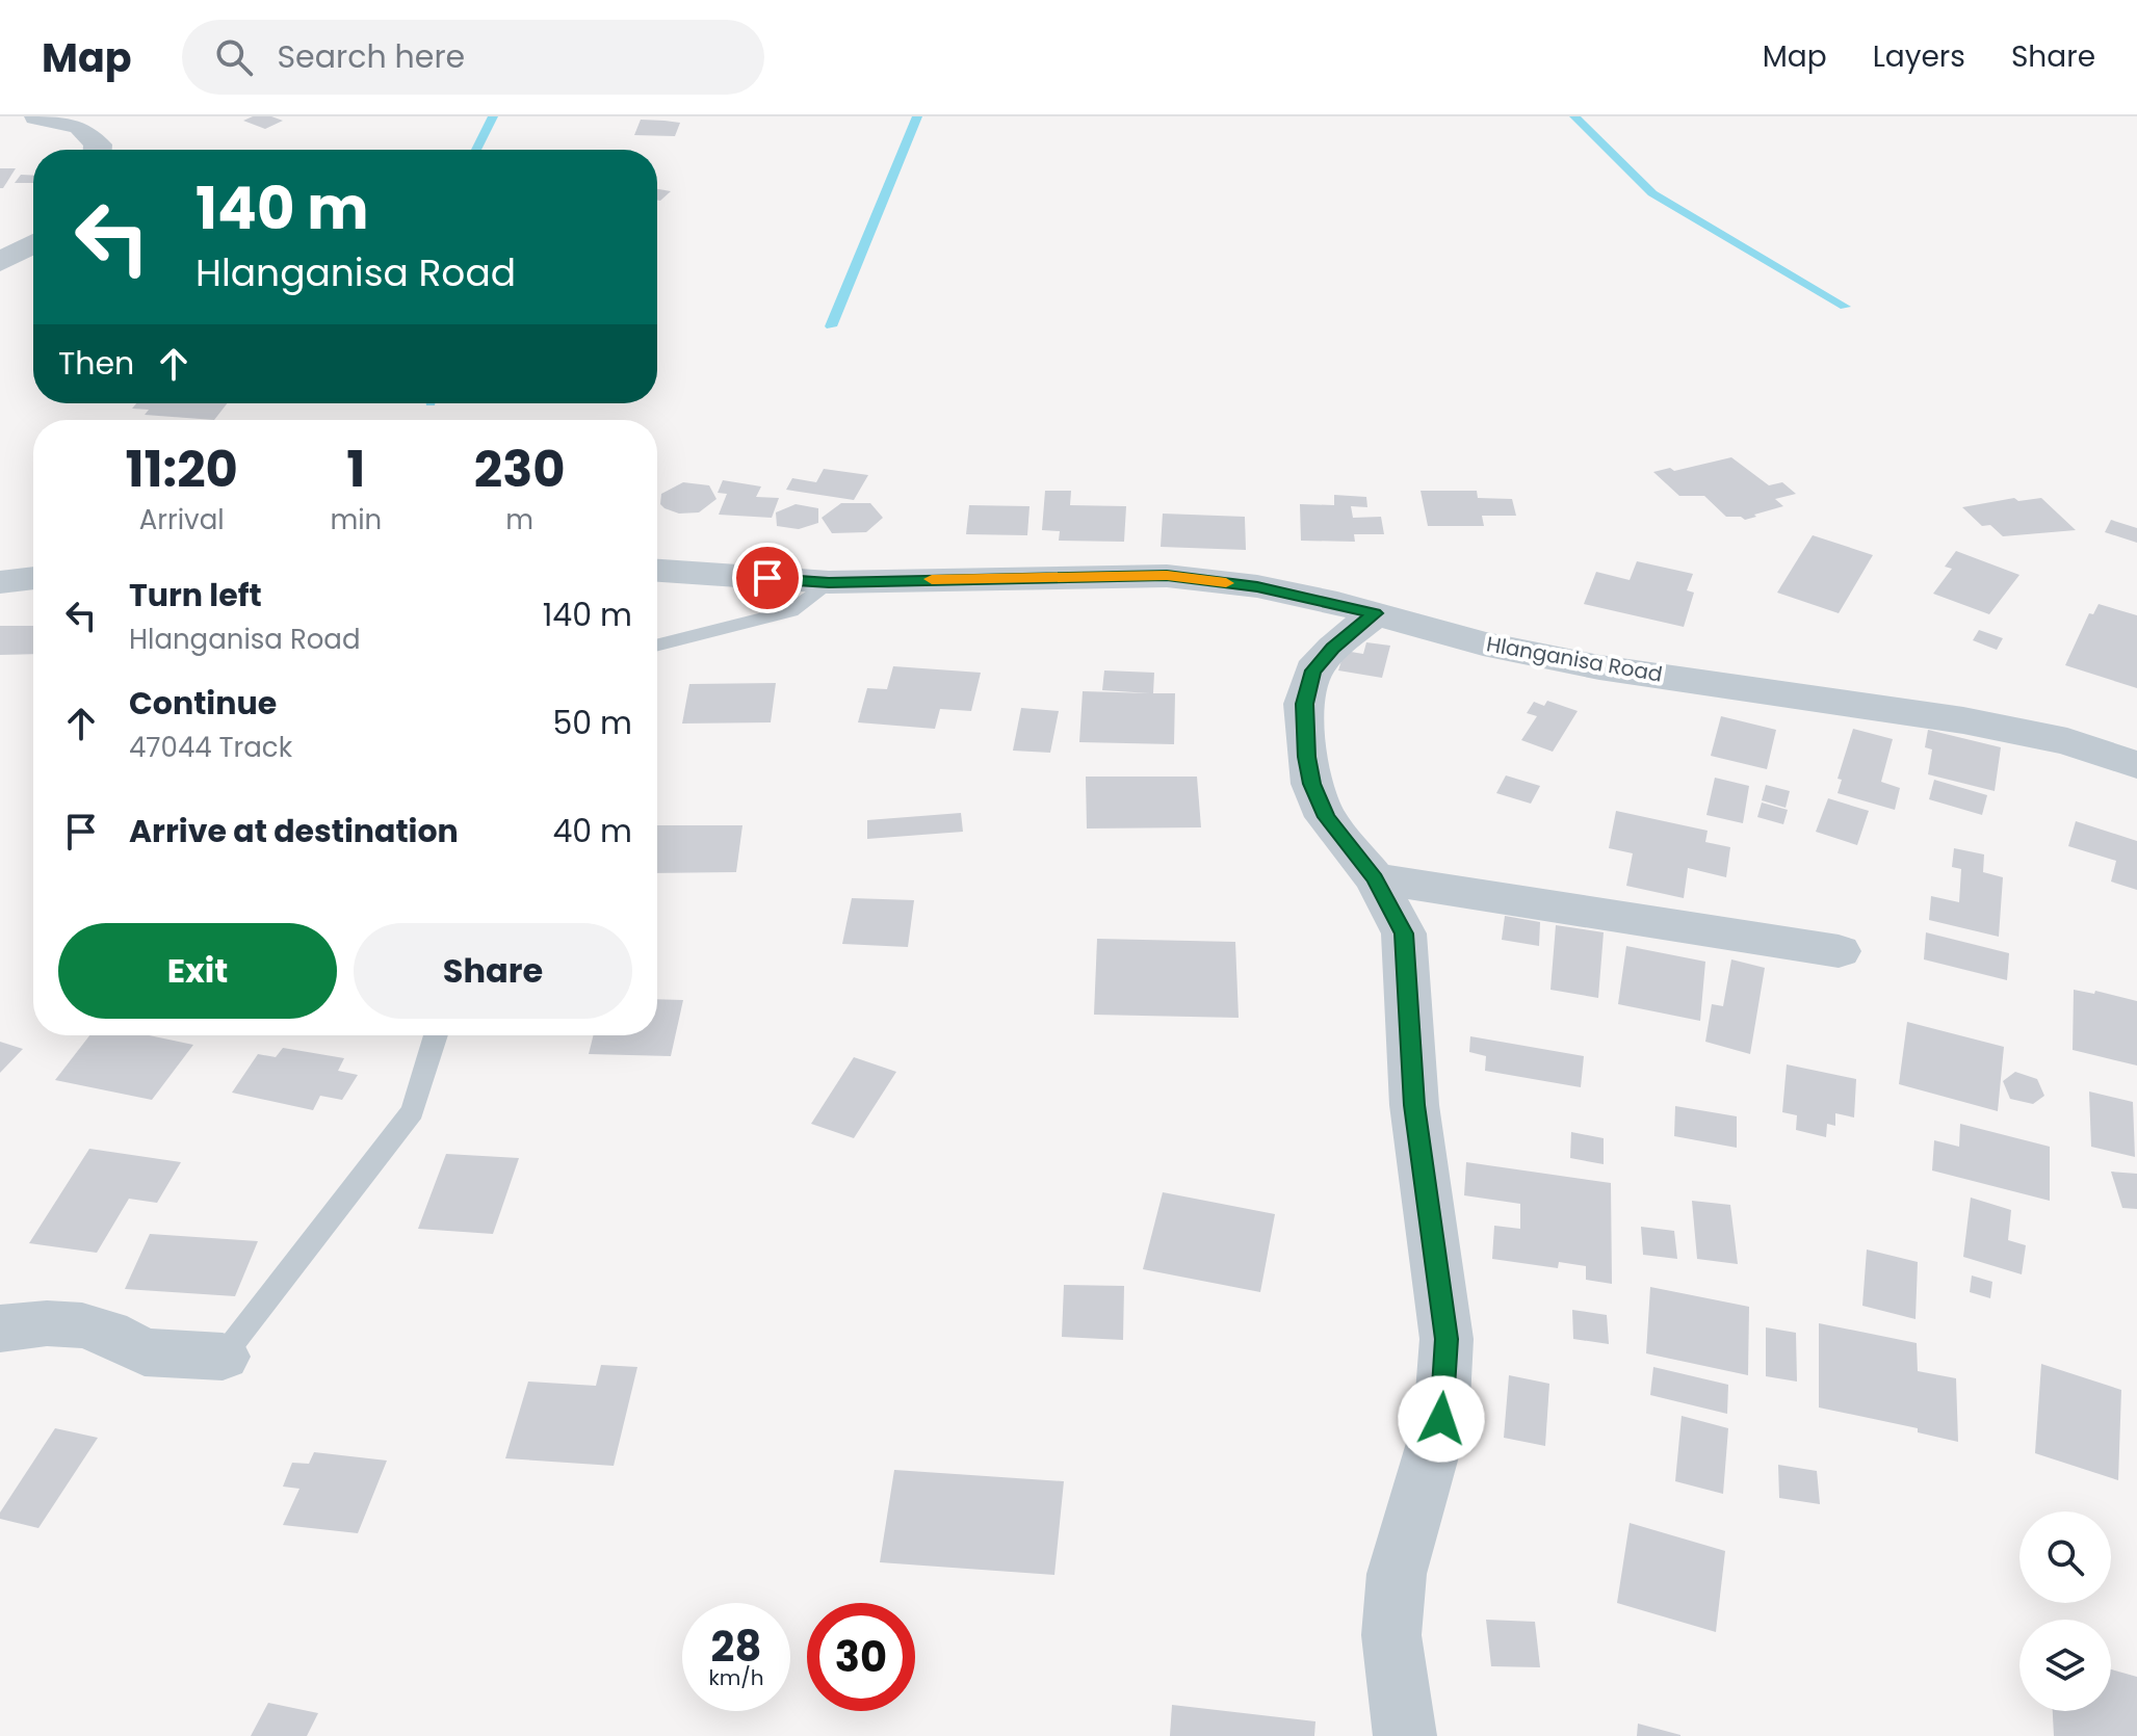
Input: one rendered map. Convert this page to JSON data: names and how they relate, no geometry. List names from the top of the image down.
{
  "streets": {
    "street": ["Hlanganisa Road"]
  },
  "page": {
    "header": "Map",
    "search": "Search here",
    "nav": ["Map", "Layers", "Share"],
    "turn": ["140 m", "Hlanganisa Road"],
    "then": "Then",
    "eta": [
      "11:20",
      "Arrival",
      "1",
      "min",
      "230",
      "m"
    ],
    "list": [
      {
        "name": "Turn left",
        "note": "Hlanganisa Road",
        "value": "140 m"
      },
      {
        "name": "Continue",
        "note": "47044 Track",
        "value": "50 m"
      },
      {
        "name": "Arrive at destination",
        "value": "40 m"
      }
    ],
    "buttons": ["Exit", "Share"],
    "speed": "28 km/h",
    "limit": "30"
  }
}
